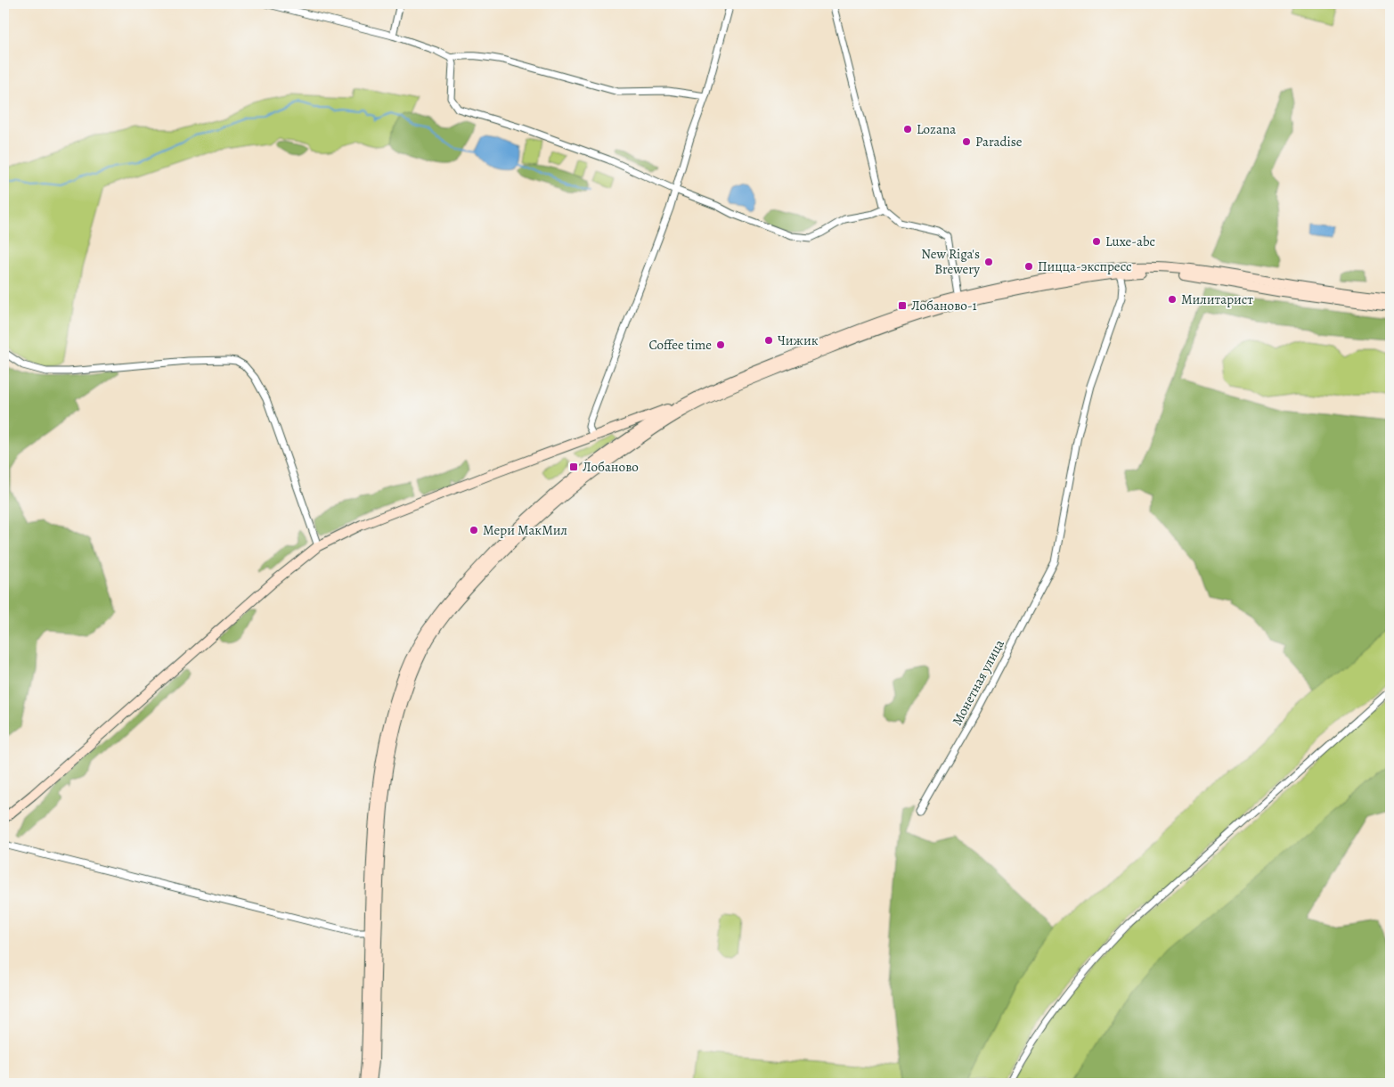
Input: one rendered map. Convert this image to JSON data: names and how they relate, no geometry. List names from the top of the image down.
{
  "streets": {
    "street": ["Монетная улица"]
  },
  "places": {
    "other": [
      "Lozana",
      "Paradise",
      "Luxe-abc",
      "New Riga's Brewery",
      "Пицца-экспресс",
      "Милитарист",
      "Чижик",
      "Coffee time",
      "Мери МакМил"
    ],
    "transit": ["Лобаново-1", "Лобаново"]
  }
}
